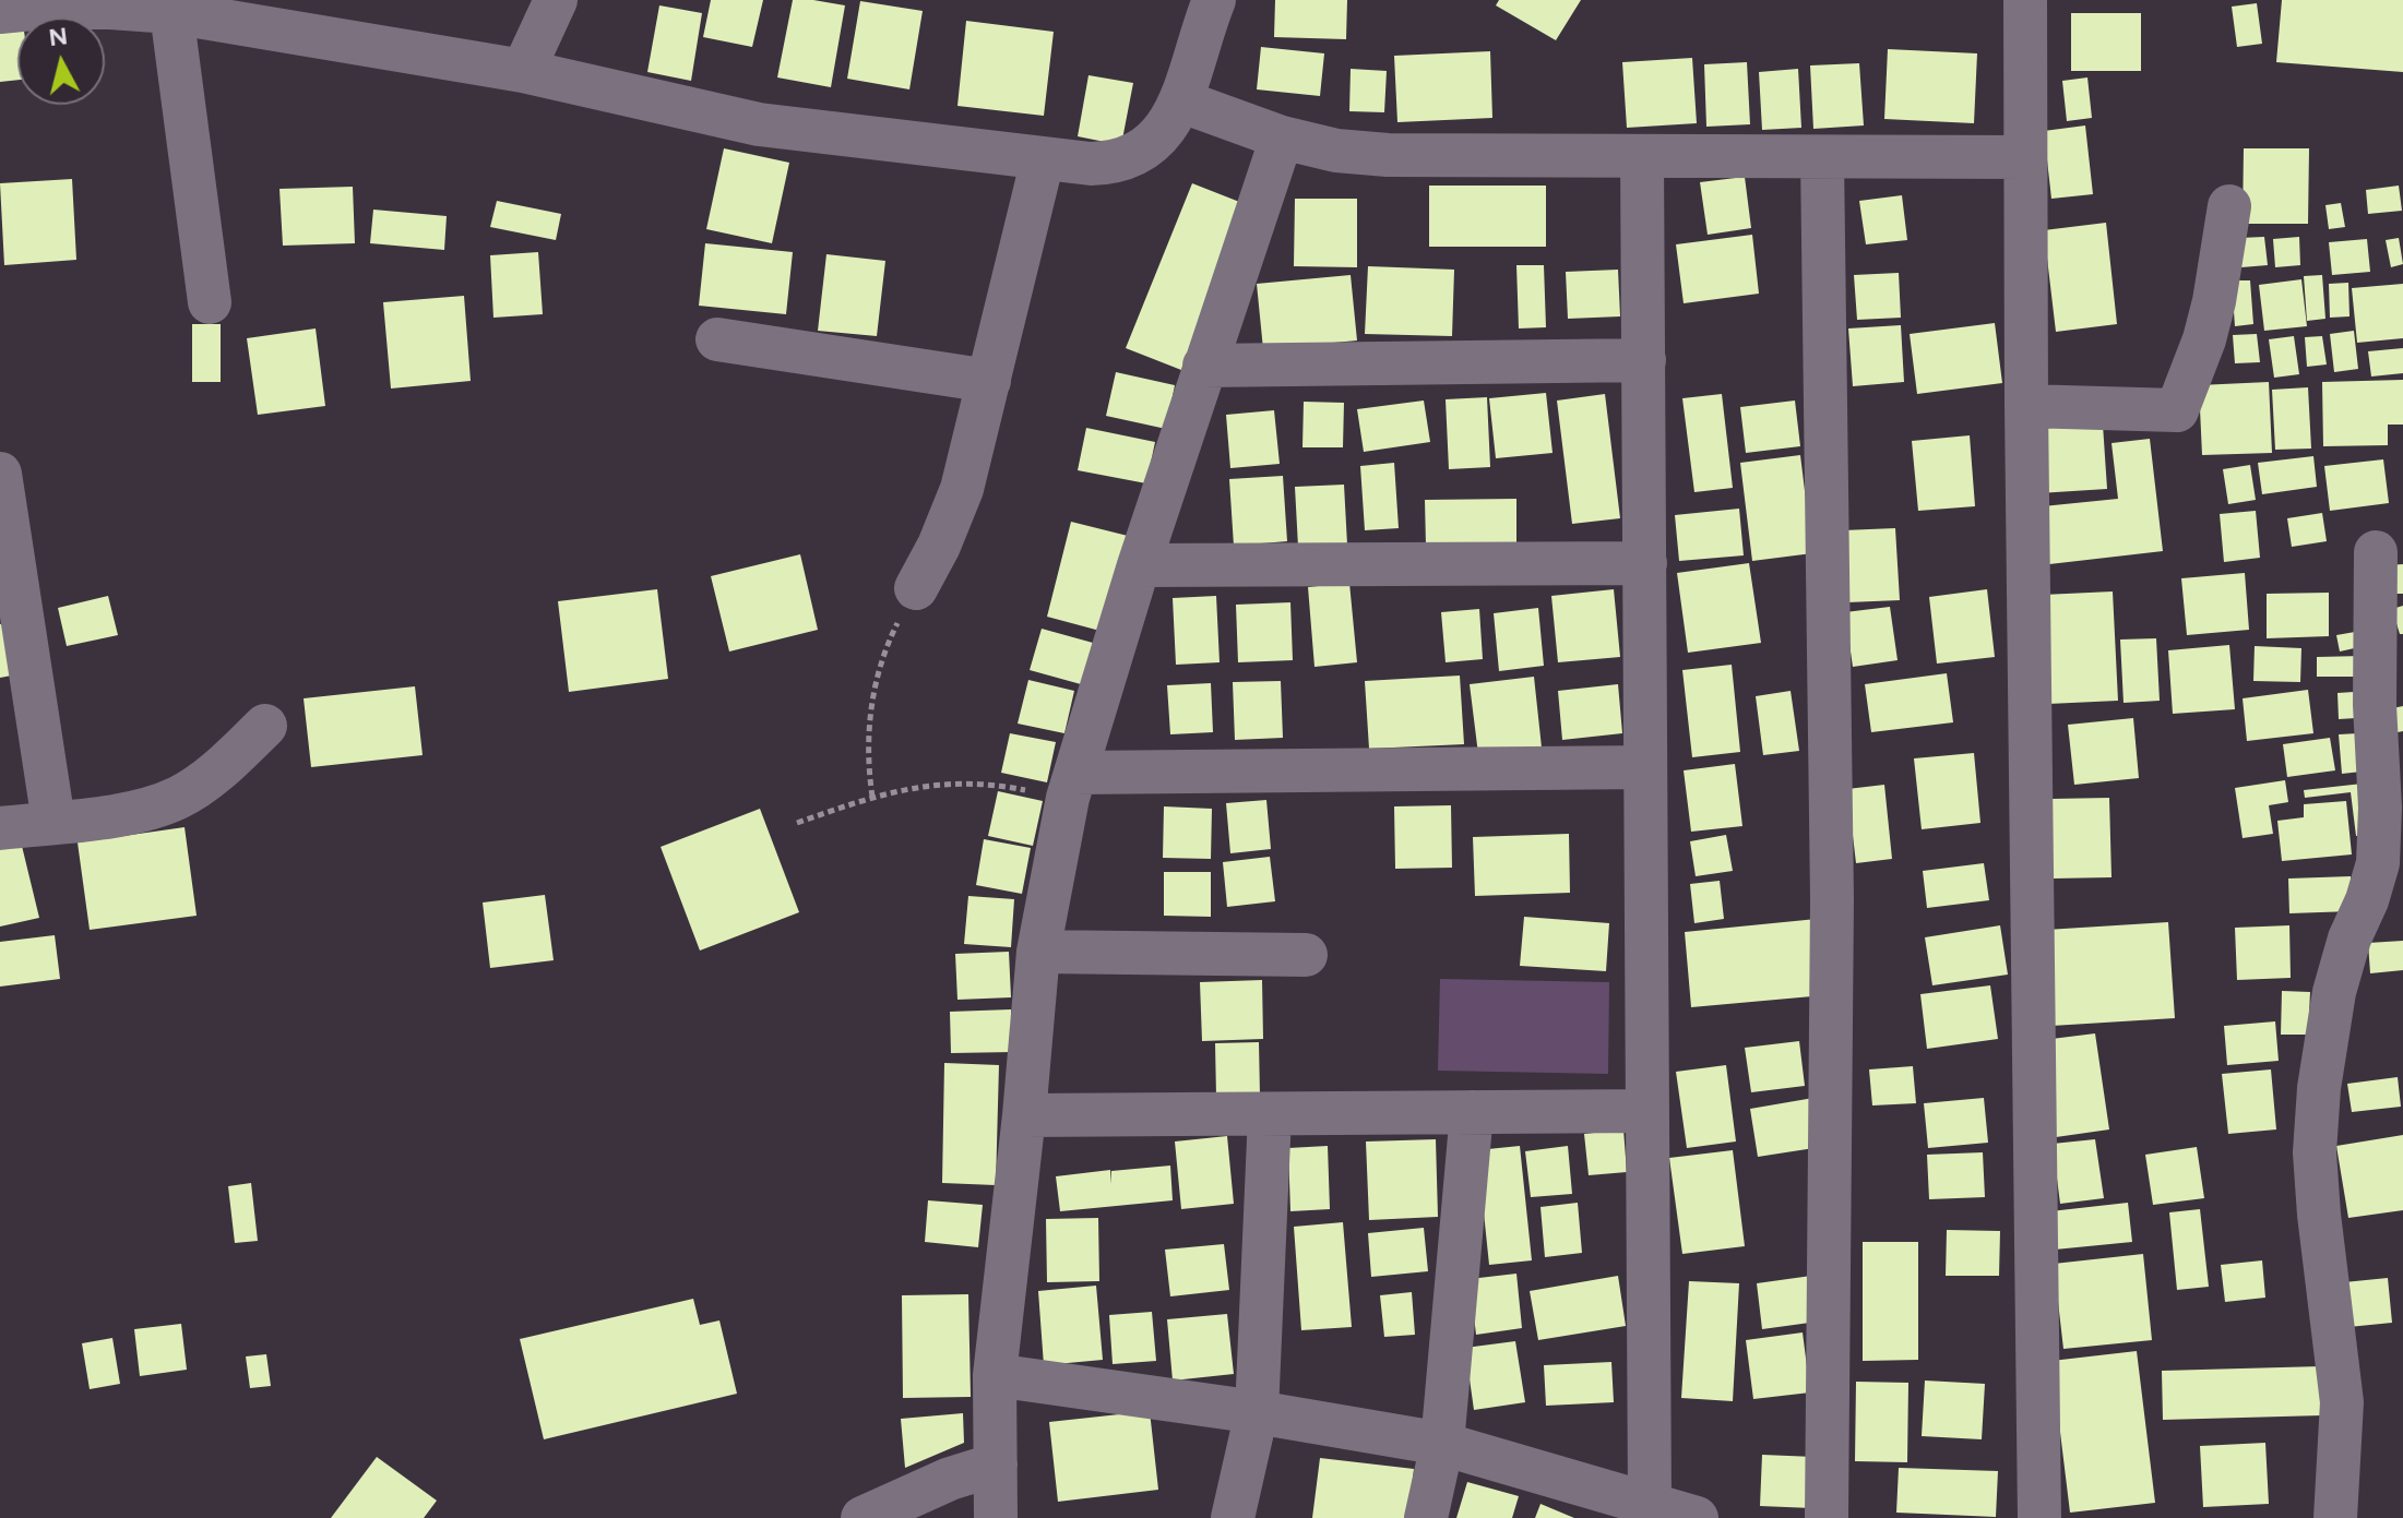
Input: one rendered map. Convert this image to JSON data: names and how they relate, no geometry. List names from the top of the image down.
{
  "north": "top"
}
